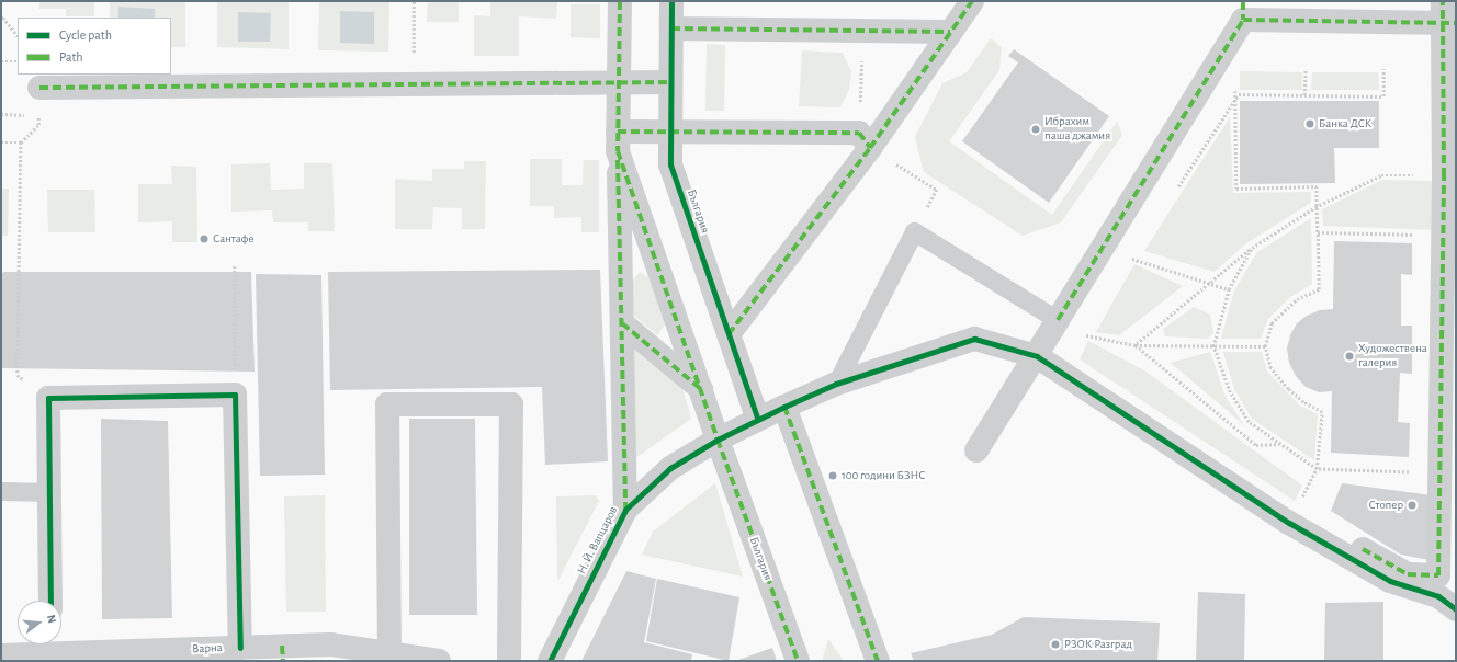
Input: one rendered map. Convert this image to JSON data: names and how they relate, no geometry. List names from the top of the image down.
{
  "streets": {
    "street": ["България", "Н. Й. Вапцаров", "Варна"]
  },
  "crossings": [
    ["България", "Н. Й. Вапцаров"]
  ],
  "places": [
    "Банка ДСК",
    "Ибрахим паша джамия",
    "Сантафе",
    "Художествена галерия",
    "100 години БЗНС",
    "Стопер",
    "РЗОК Разград"
  ],
  "legend": ["Cycle path", "Path"],
  "north": "right"
}
